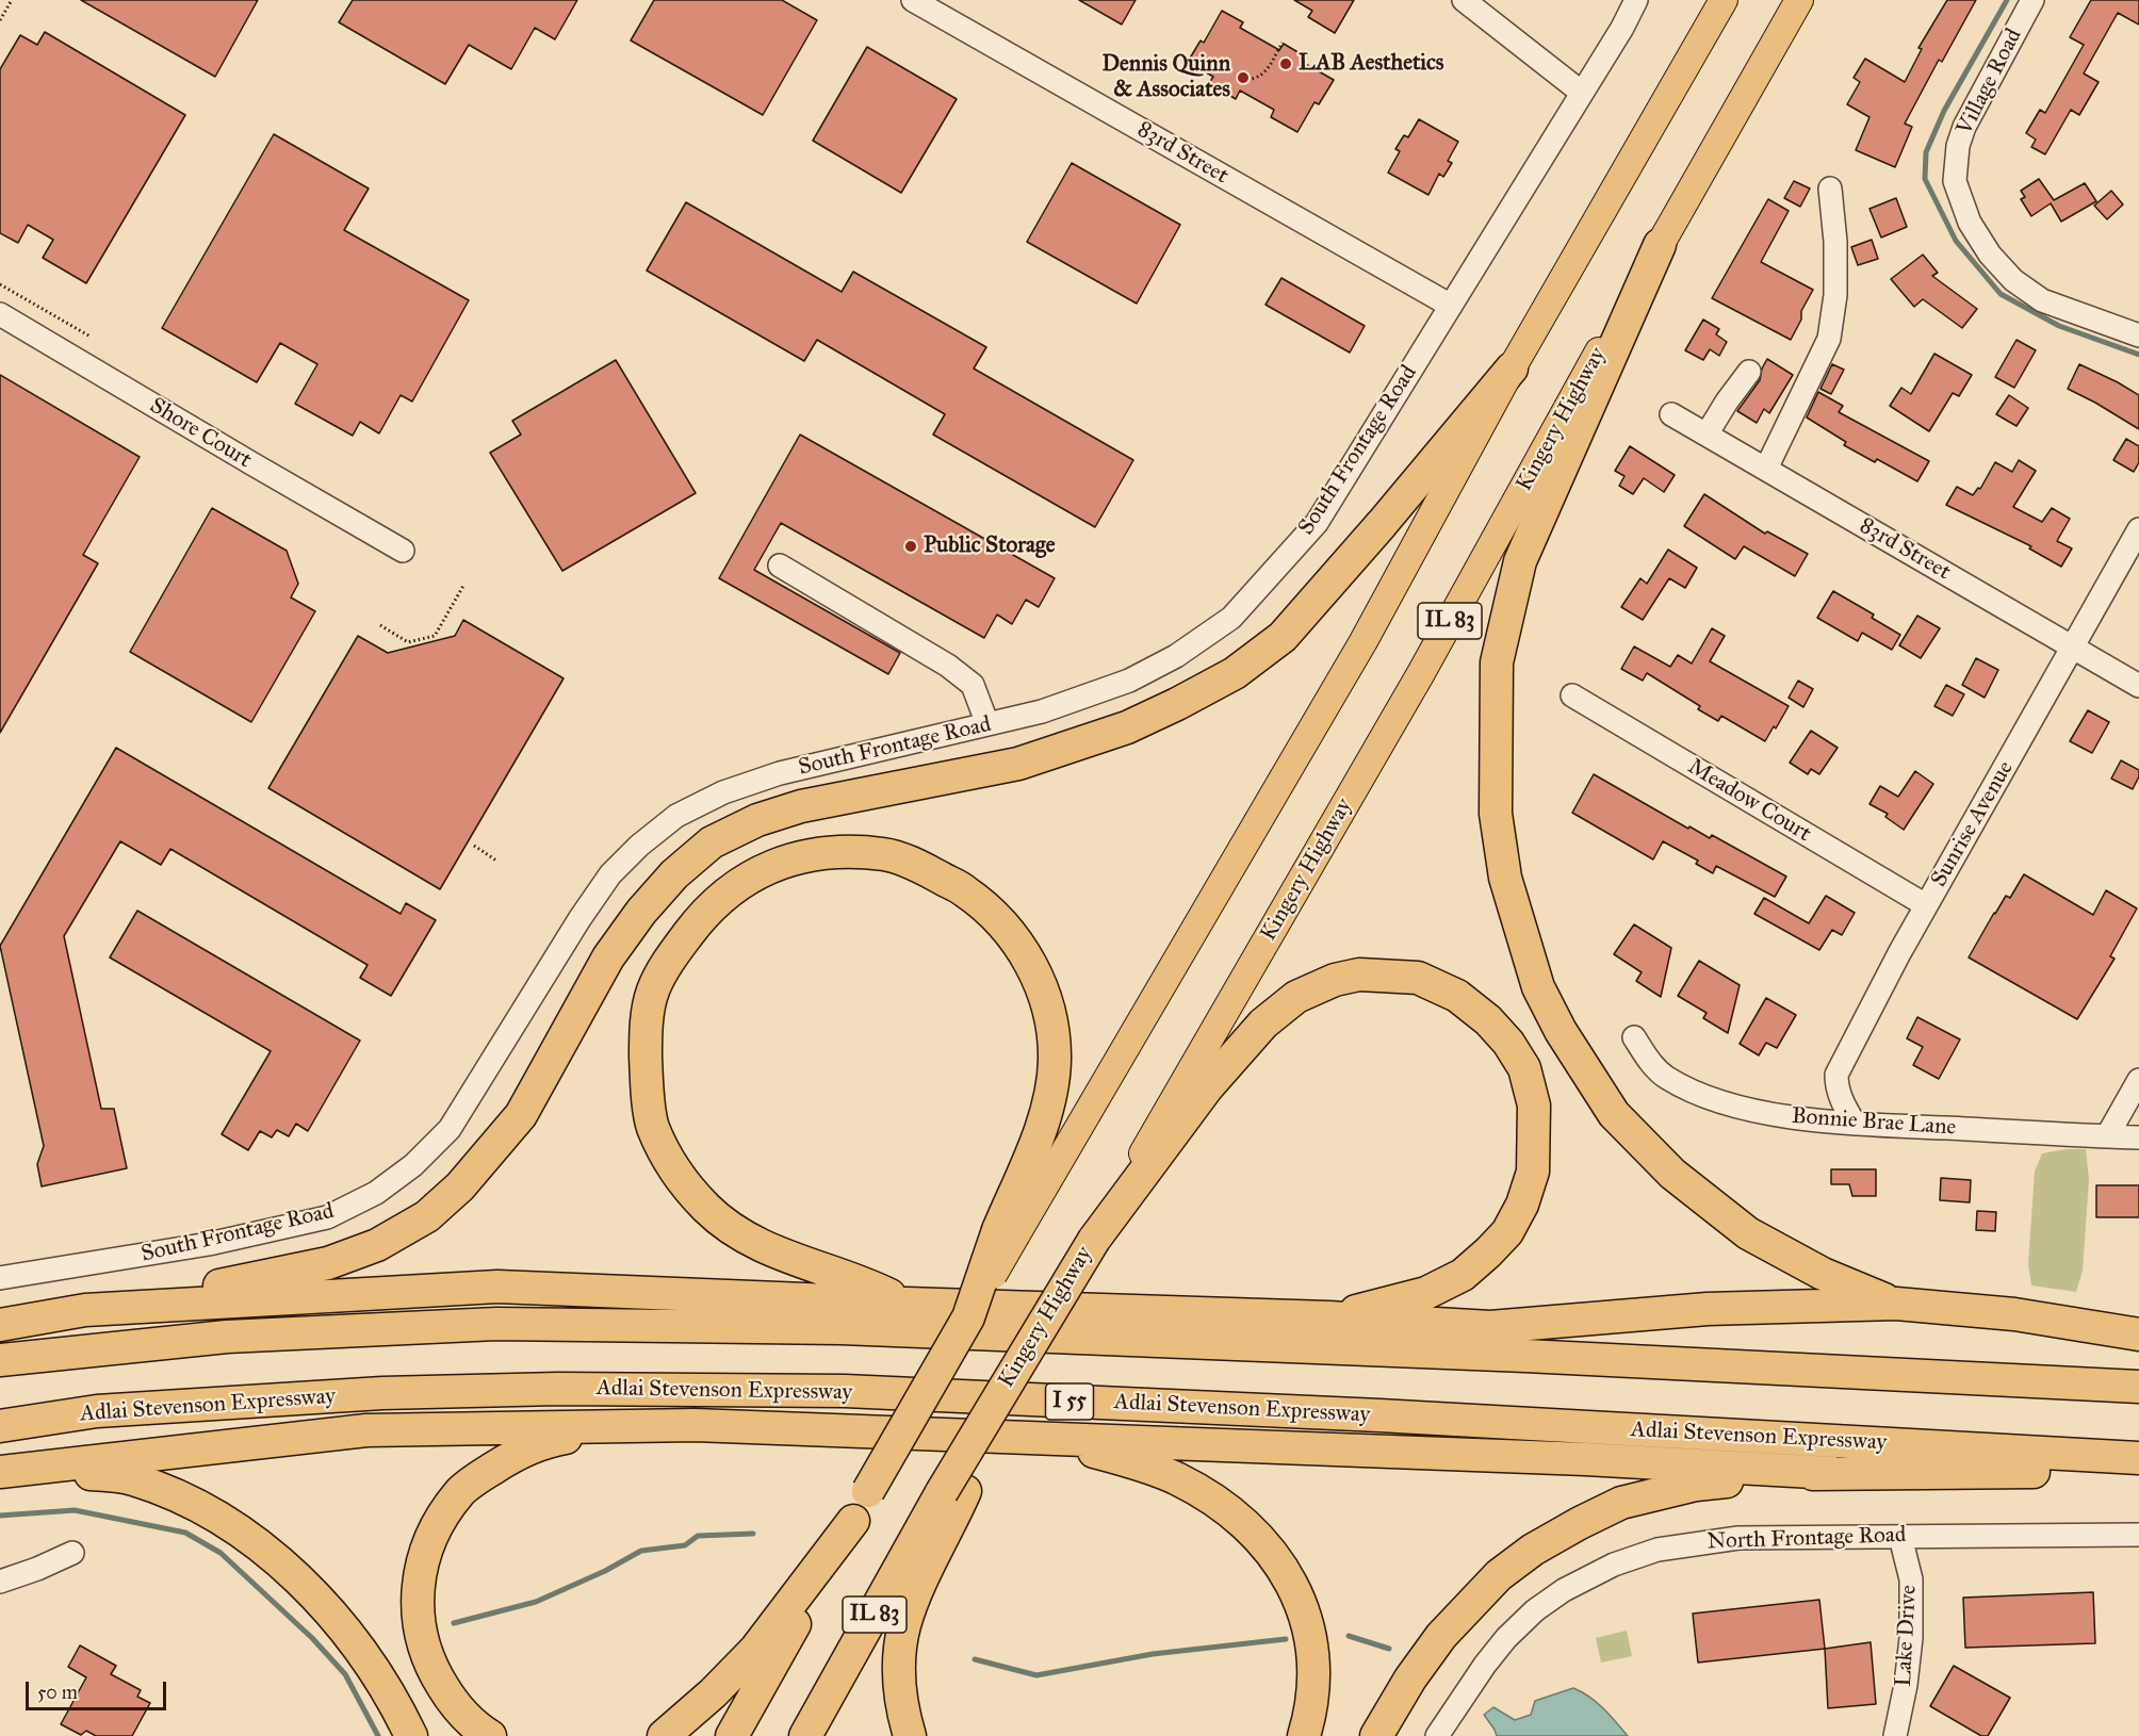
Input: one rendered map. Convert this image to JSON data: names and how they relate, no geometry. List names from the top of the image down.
{
  "streets": {
    "highway": [
      "Kingery Highway",
      "IL 83",
      "Adlai Stevenson Expressway",
      "I 55"
    ],
    "street": [
      "Village Road",
      "83rd Street",
      "Shore Court",
      "South Frontage Road",
      "Meadow Court",
      "Sunrise Avenue",
      "Bonnie Brae Lane",
      "North Frontage Road",
      "Lake Drive"
    ]
  },
  "crossings": [
    ["83rd Street", "South Frontage Road"],
    ["83rd Street", "Sunrise Avenue"],
    ["Kingery Highway", "IL 83"],
    ["Meadow Court", "Sunrise Avenue"],
    ["Sunrise Avenue", "Bonnie Brae Lane"],
    ["North Frontage Road", "Lake Drive"]
  ],
  "places": ["LAB Aesthetics", "Dennis Quinn & Associates", "Public Storage"],
  "scale_bar": "50 m"
}
